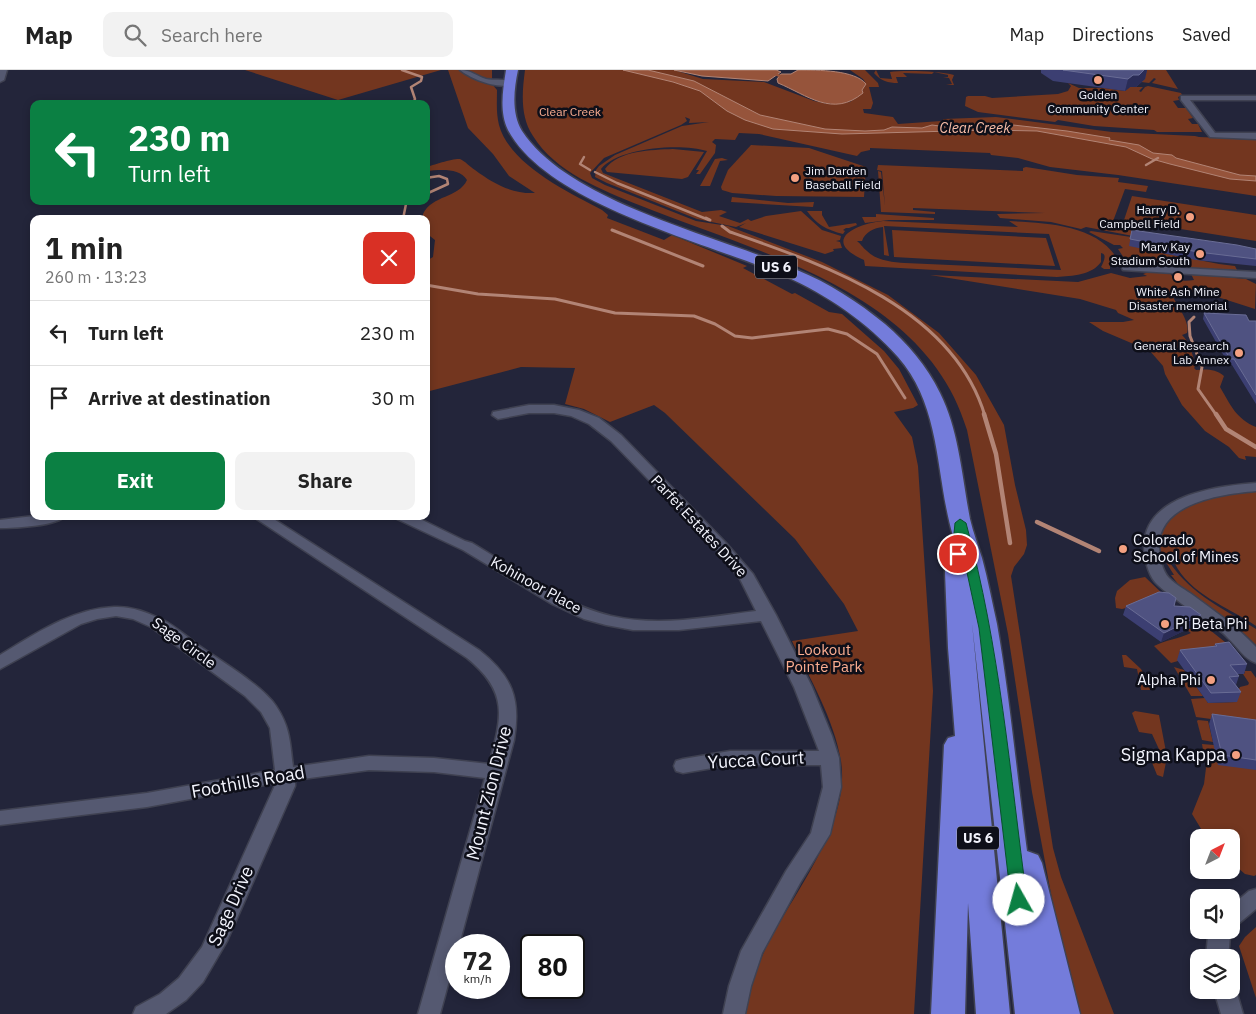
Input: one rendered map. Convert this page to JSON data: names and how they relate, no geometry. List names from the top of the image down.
{
  "streets": {
    "highway": ["US 6"],
    "street": [
      "Parfet Estates Drive",
      "Kohinoor Place",
      "Sage Circle",
      "Yucca Court",
      "Foothills Road",
      "Mount Zion Drive",
      "Sage Drive"
    ]
  },
  "crossings": [
    ["Parfet Estates Drive", "Kohinoor Place"],
    ["Parfet Estates Drive", "Yucca Court"],
    ["Sage Circle", "Foothills Road"],
    ["Sage Circle", "Sage Drive"],
    ["Foothills Road", "Mount Zion Drive"],
    ["Foothills Road", "Sage Drive"]
  ],
  "water": ["Clear Creek"],
  "parks": ["Clear Creek", "Lookout Pointe Park"],
  "places": [
    "Golden Community Center",
    "Jim Darden Baseball Field",
    "Harry D. Campbell Field",
    "Marv Kay Stadium South",
    "White Ash Mine Disaster memorial",
    "General Research Lab Annex",
    "Colorado School of Mines",
    "Pi Beta Phi",
    "Alpha Phi",
    "Sigma Kappa"
  ],
  "north": "top right",
  "page": {
    "header": "Map",
    "search": "Search here",
    "nav": ["Map", "Directions", "Saved"],
    "turn": ["230 m", "Turn left"],
    "heading": ["1 min", "260 m · 13:23"],
    "list": [
      {
        "name": "Turn left",
        "value": "230 m"
      },
      {
        "name": "Arrive at destination",
        "value": "30 m"
      }
    ],
    "buttons": ["Exit", "Share"],
    "speed": "72 km/h",
    "limit": "80"
  }
}
